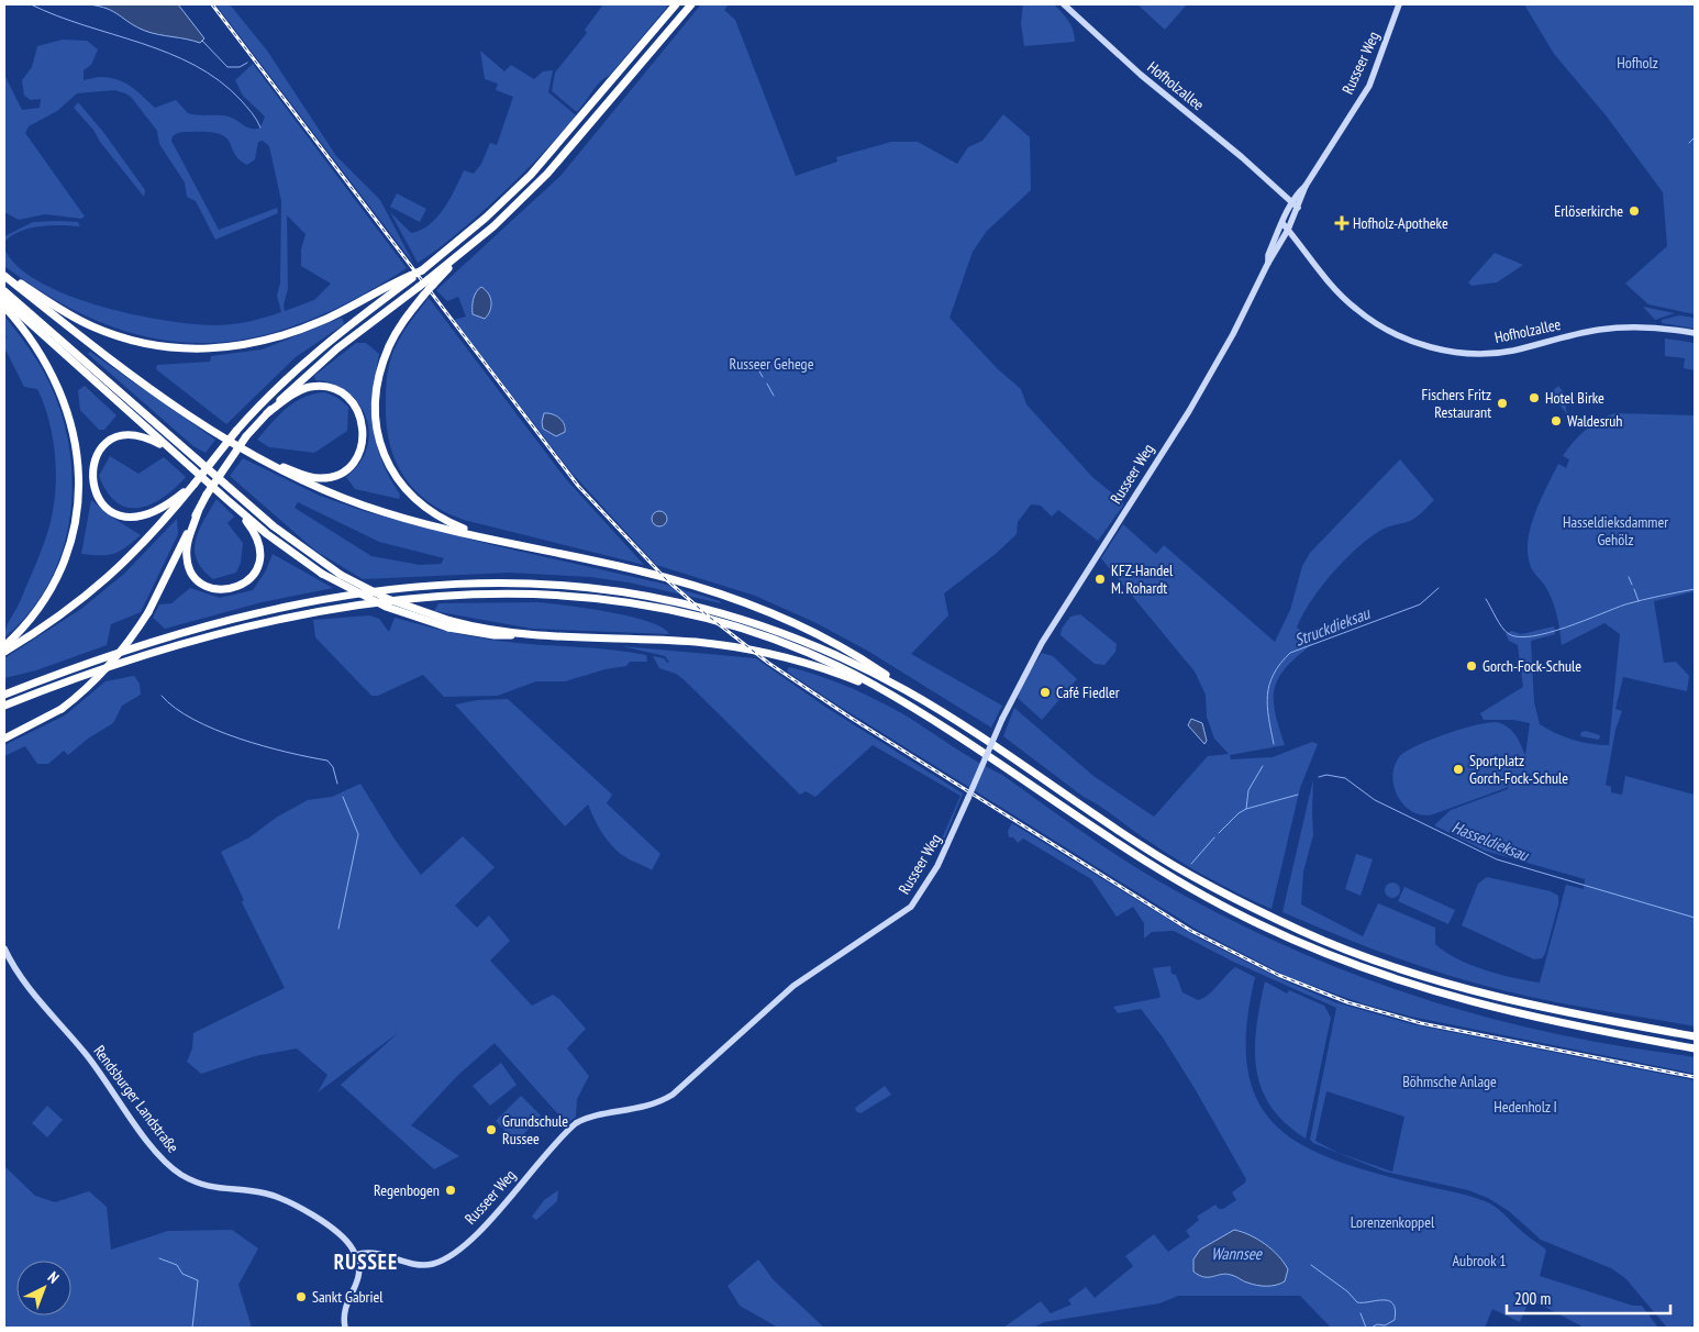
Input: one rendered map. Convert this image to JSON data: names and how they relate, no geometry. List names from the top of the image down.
{
  "streets": {
    "street": ["Russeer Weg", "Hofholzallee", "Rendsburger Landstraße"]
  },
  "crossings": [
    ["Russeer Weg", "Hofholzallee"],
    ["Russeer Weg", "Rendsburger Landstraße"]
  ],
  "districts": ["RUSSEE"],
  "water": ["Struckdieksau", "Hasseldieksau", "Wannsee"],
  "parks": [
    "Hofholz",
    "Russeer Gehege",
    "Hasseldieksdammer Gehölz",
    "Böhmsche Anlage",
    "Hedenholz I",
    "Lorenzenkoppel",
    "Aubrook 1"
  ],
  "places": {
    "other": [
      "Erlöserkirche",
      "Hotel Birke",
      "Fischers Fritz Restaurant",
      "Waldesruh",
      "KFZ-Handel M. Rohardt",
      "Gorch-Fock-Schule",
      "Café Fiedler",
      "Sportplatz Gorch-Fock-Schule",
      "Grundschule Russee",
      "Regenbogen",
      "Sankt Gabriel"
    ],
    "health": ["Hofholz-Apotheke"]
  },
  "scale_bar": "200 m",
  "north": "top right"
}
